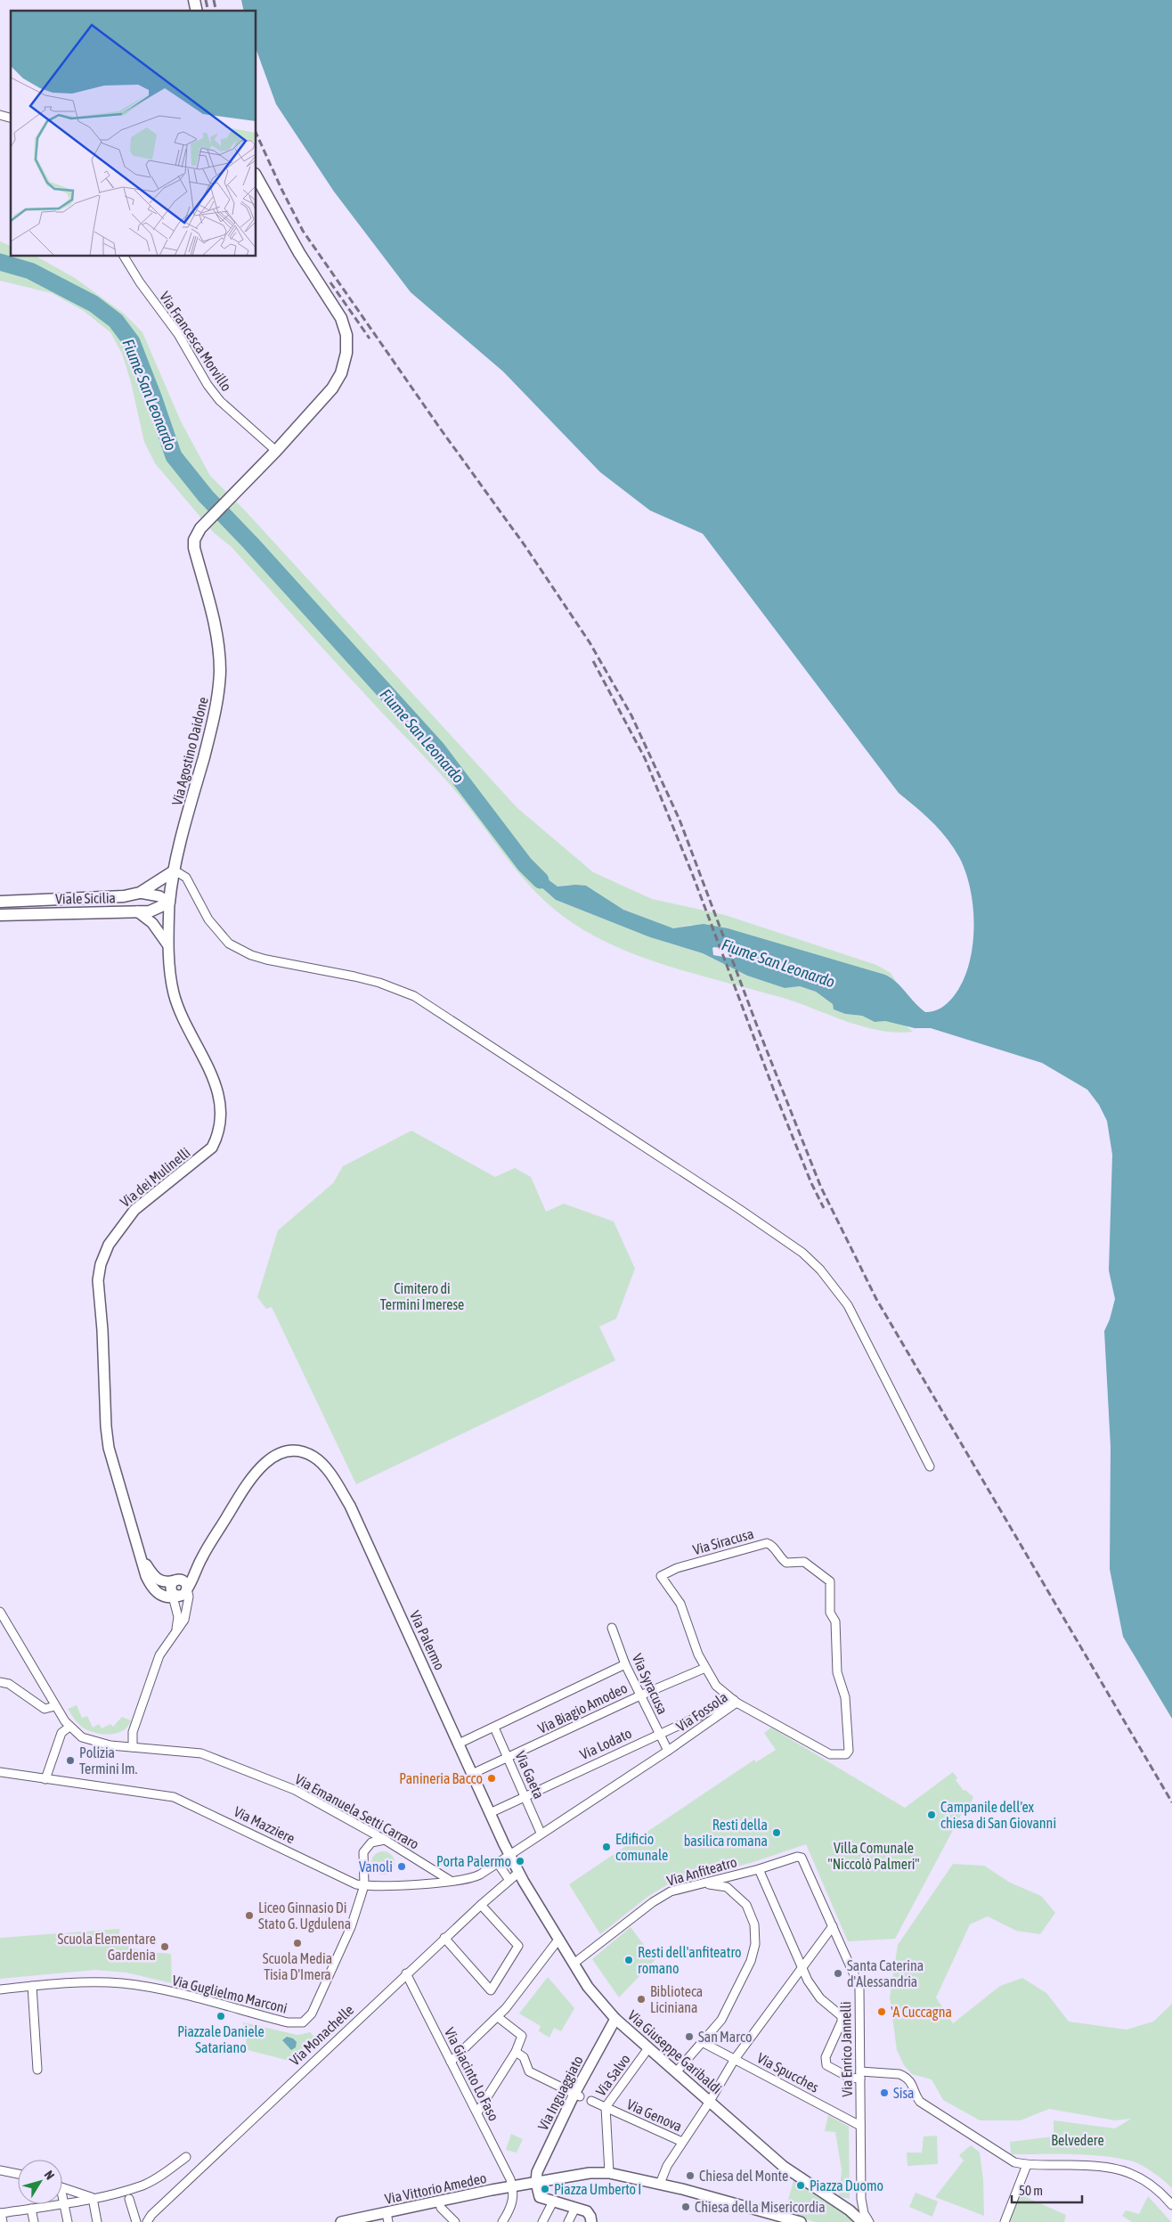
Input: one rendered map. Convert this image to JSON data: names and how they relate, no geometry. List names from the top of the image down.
{
  "streets": {
    "main road": ["Via Agostino Daidone", "Viale Sicilia"],
    "street": [
      "Via Francesca Morvillo",
      "Via dei Mulinelli",
      "Via Siracusa",
      "Via Palermo",
      "Via Syracusa",
      "Via Biagio Amodeo",
      "Via Fossola",
      "Via Lodato",
      "Via Gaeta",
      "Via Emanuela Setti Carraro",
      "Via Mazziere",
      "Via Anfiteatro",
      "Via Guglielmo Marconi",
      "Via Monachelle",
      "Via Enrico Jannelli",
      "Via Giuseppe Garibaldi",
      "Via Spucches",
      "Via Giacinto Lo Faso",
      "Via Salvo",
      "Via Inguaggiato",
      "Via Genova",
      "Via Vittorio Amedeo"
    ]
  },
  "crossings": [
    ["Via Francesca Morvillo", "Via Agostino Daidone"],
    ["Via Agostino Daidone", "Viale Sicilia"],
    ["Via Agostino Daidone", "Via dei Mulinelli"],
    ["Viale Sicilia", "Via dei Mulinelli"],
    ["Via dei Mulinelli", "Via Palermo"],
    ["Via Siracusa", "Via Biagio Amodeo"],
    ["Via Siracusa", "Via Fossola"],
    ["Via Palermo", "Via Biagio Amodeo"],
    ["Via Palermo", "Via Fossola"],
    ["Via Palermo", "Via Lodato"],
    ["Via Palermo", "Via Mazziere"],
    ["Via Palermo", "Via Giuseppe Garibaldi"],
    ["Via Syracusa", "Via Biagio Amodeo"],
    ["Via Syracusa", "Via Fossola"],
    ["Via Syracusa", "Via Lodato"],
    ["Via Biagio Amodeo", "Via Gaeta"],
    ["Via Fossola", "Via Lodato"],
    ["Via Fossola", "Via Gaeta"],
    ["Via Fossola", "Via Mazziere"],
    ["Via Fossola", "Via Giuseppe Garibaldi"],
    ["Via Lodato", "Via Gaeta"],
    ["Via Emanuela Setti Carraro", "Via Mazziere"],
    ["Via Mazziere", "Via Guglielmo Marconi"],
    ["Via Mazziere", "Via Giuseppe Garibaldi"],
    ["Via Anfiteatro", "Via Enrico Jannelli"],
    ["Via Anfiteatro", "Via Giuseppe Garibaldi"],
    ["Via Monachelle", "Via Giuseppe Garibaldi"],
    ["Via Monachelle", "Via Giacinto Lo Faso"],
    ["Via Enrico Jannelli", "Via Spucches"],
    ["Via Giuseppe Garibaldi", "Via Salvo"],
    ["Via Giuseppe Garibaldi", "Via Inguaggiato"],
    ["Via Giacinto Lo Faso", "Via Vittorio Amedeo"],
    ["Via Salvo", "Via Genova"],
    ["Via Salvo", "Via Vittorio Amedeo"],
    ["Via Inguaggiato", "Via Vittorio Amedeo"]
  ],
  "water": ["Fiume San Leonardo"],
  "parks": ["Cimitero di Termini Imerese", "Villa Comunale \"Niccolò Palmeri\"", "Belvedere"],
  "places": [
    "Polizia Termini Im.",
    "Panineria Bacco",
    "Campanile dell'ex chiesa di San Giovanni",
    "Resti della basilica romana",
    "Edificio comunale",
    "Porta Palermo",
    "Vanoli",
    "Liceo Ginnasio Di Stato G. Ugdulena",
    "Scuola Media Tisia D'Imera",
    "Scuola Elementare Gardenia",
    "Resti dell'anfiteatro romano",
    "Santa Caterina d'Alessandria",
    "Biblioteca Liciniana",
    "'A Cuccagna",
    "Piazzale Daniele Satariano",
    "San Marco",
    "Sisa",
    "Chiesa del Monte",
    "Piazza Duomo",
    "Piazza Umberto I",
    "Chiesa della Misericordia"
  ],
  "scale_bar": "50 m",
  "north": "top right"
}
